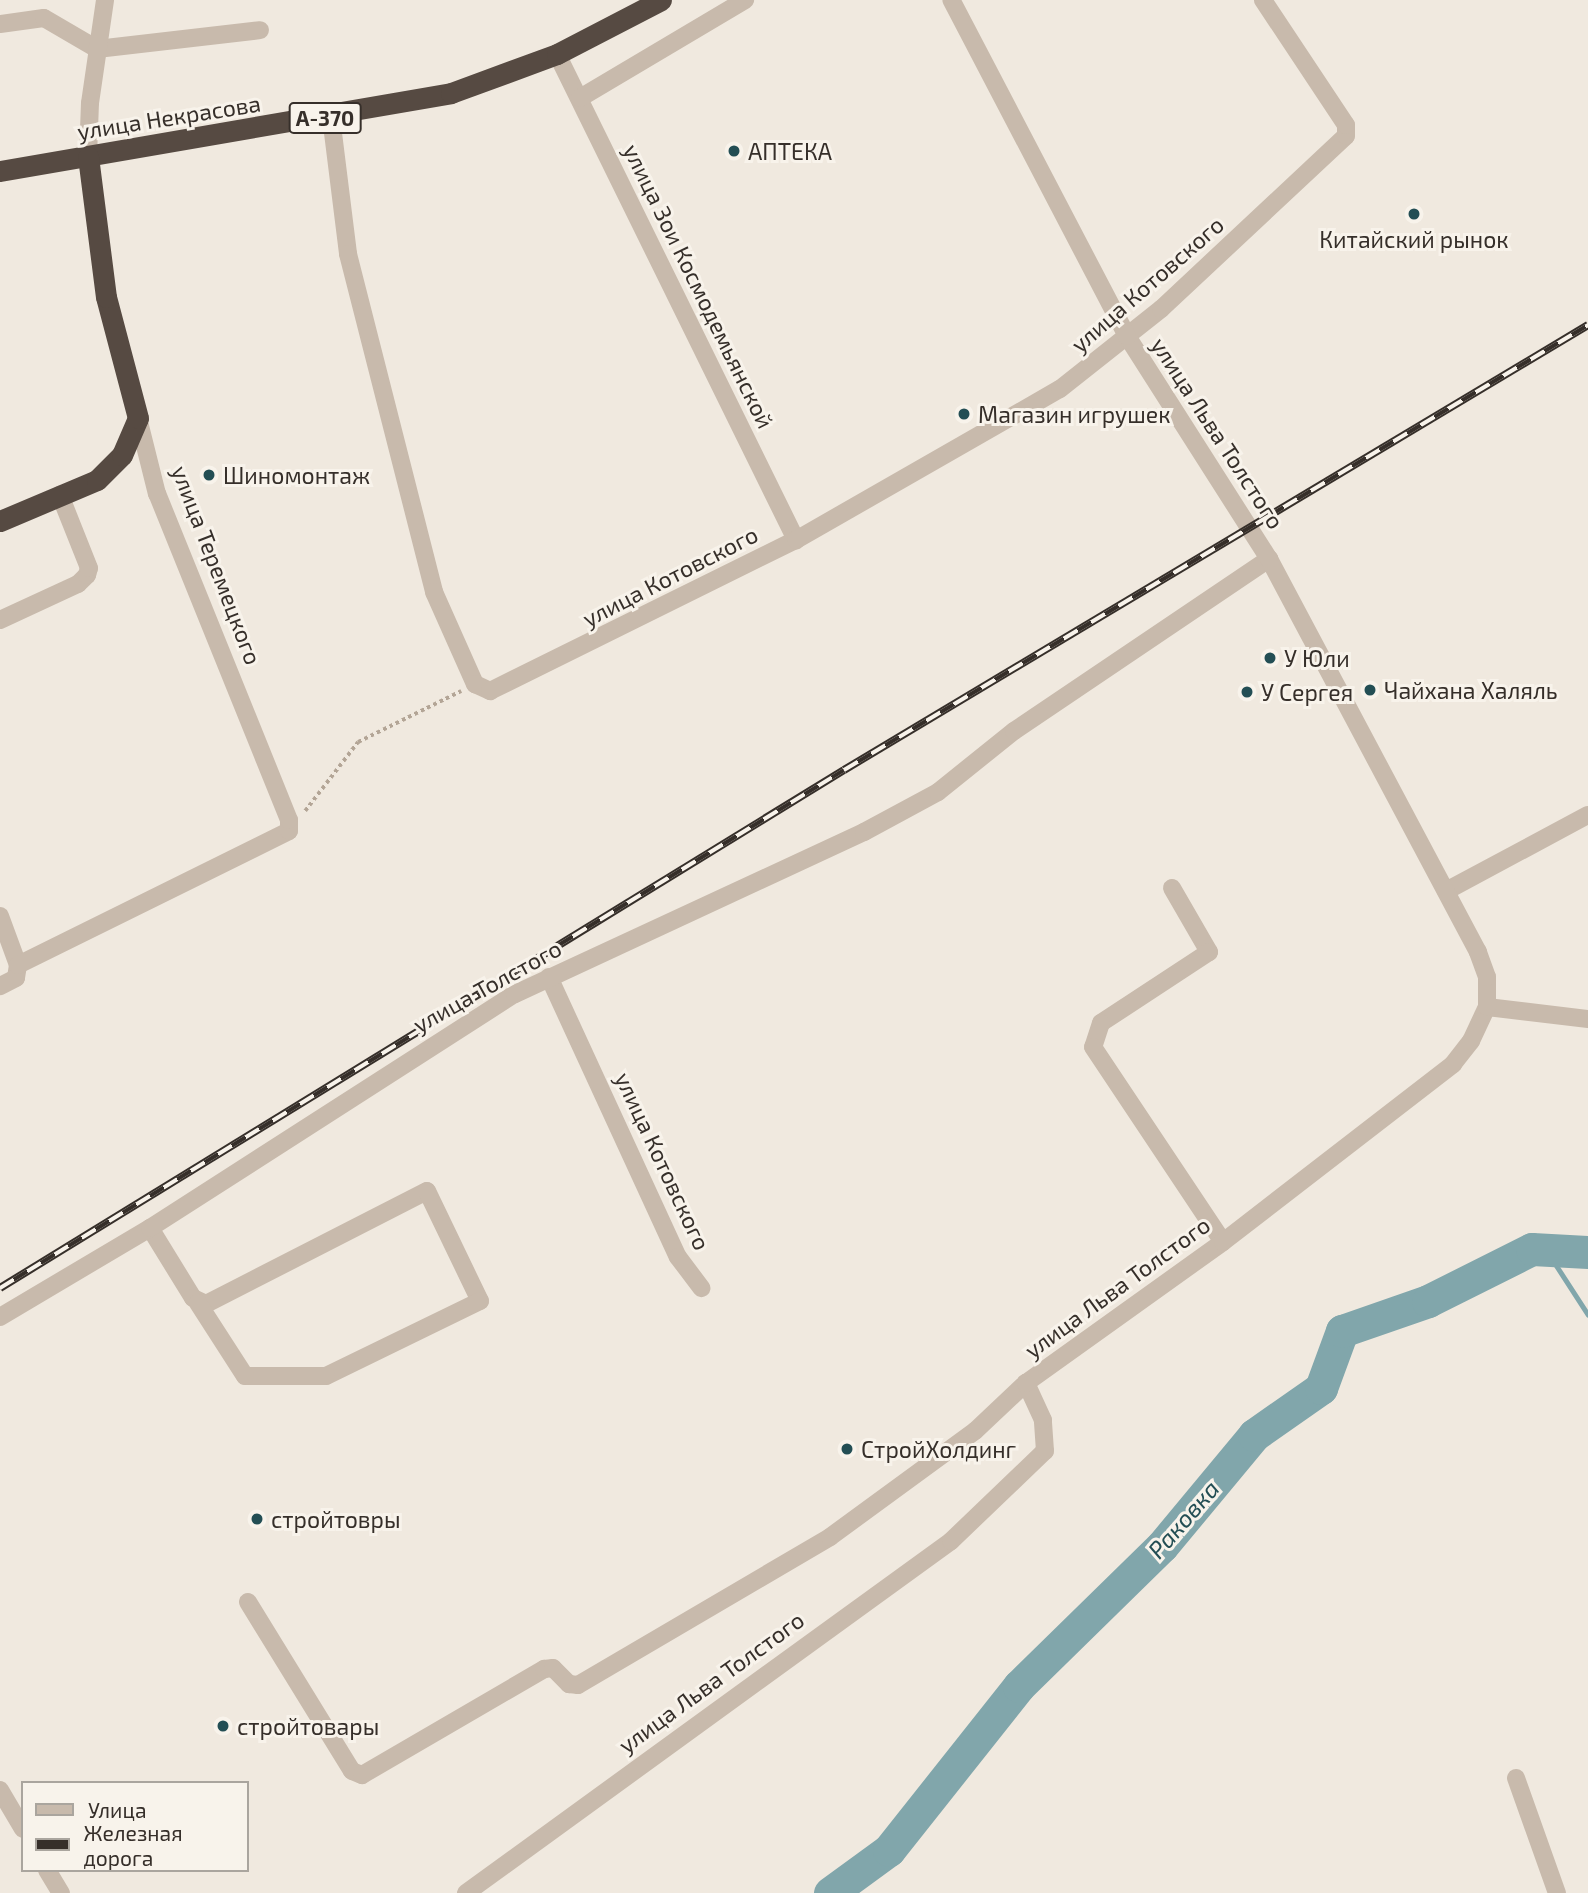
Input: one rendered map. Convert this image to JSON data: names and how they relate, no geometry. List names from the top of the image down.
{
  "streets": {
    "highway": ["улица Некрасова", "А-370", "улица Теремецкого"],
    "street": [
      "улица Котовского",
      "улица Зои Космодемьянской",
      "улица Льва Толстого",
      "улица Толстого"
    ]
  },
  "crossings": [
    ["улица Некрасова", "улица Зои Космодемьянской"],
    ["улица Некрасова", "улица Теремецкого"],
    ["улица Котовского", "улица Зои Космодемьянской"],
    ["улица Котовского", "улица Льва Толстого"],
    ["улица Котовского", "улица Толстого"],
    ["улица Льва Толстого", "улица Толстого"]
  ],
  "water": ["Раковка"],
  "places": [
    "АПТЕКА",
    "Китайский рынок",
    "Магазин игрушек",
    "Шиномонтаж",
    "У Юли",
    "Чайхана Халяль",
    "У Сергея",
    "СтройХолдинг",
    "стройтовры",
    "стройтовары"
  ],
  "legend": ["Улица", "Железная дорога"]
}
